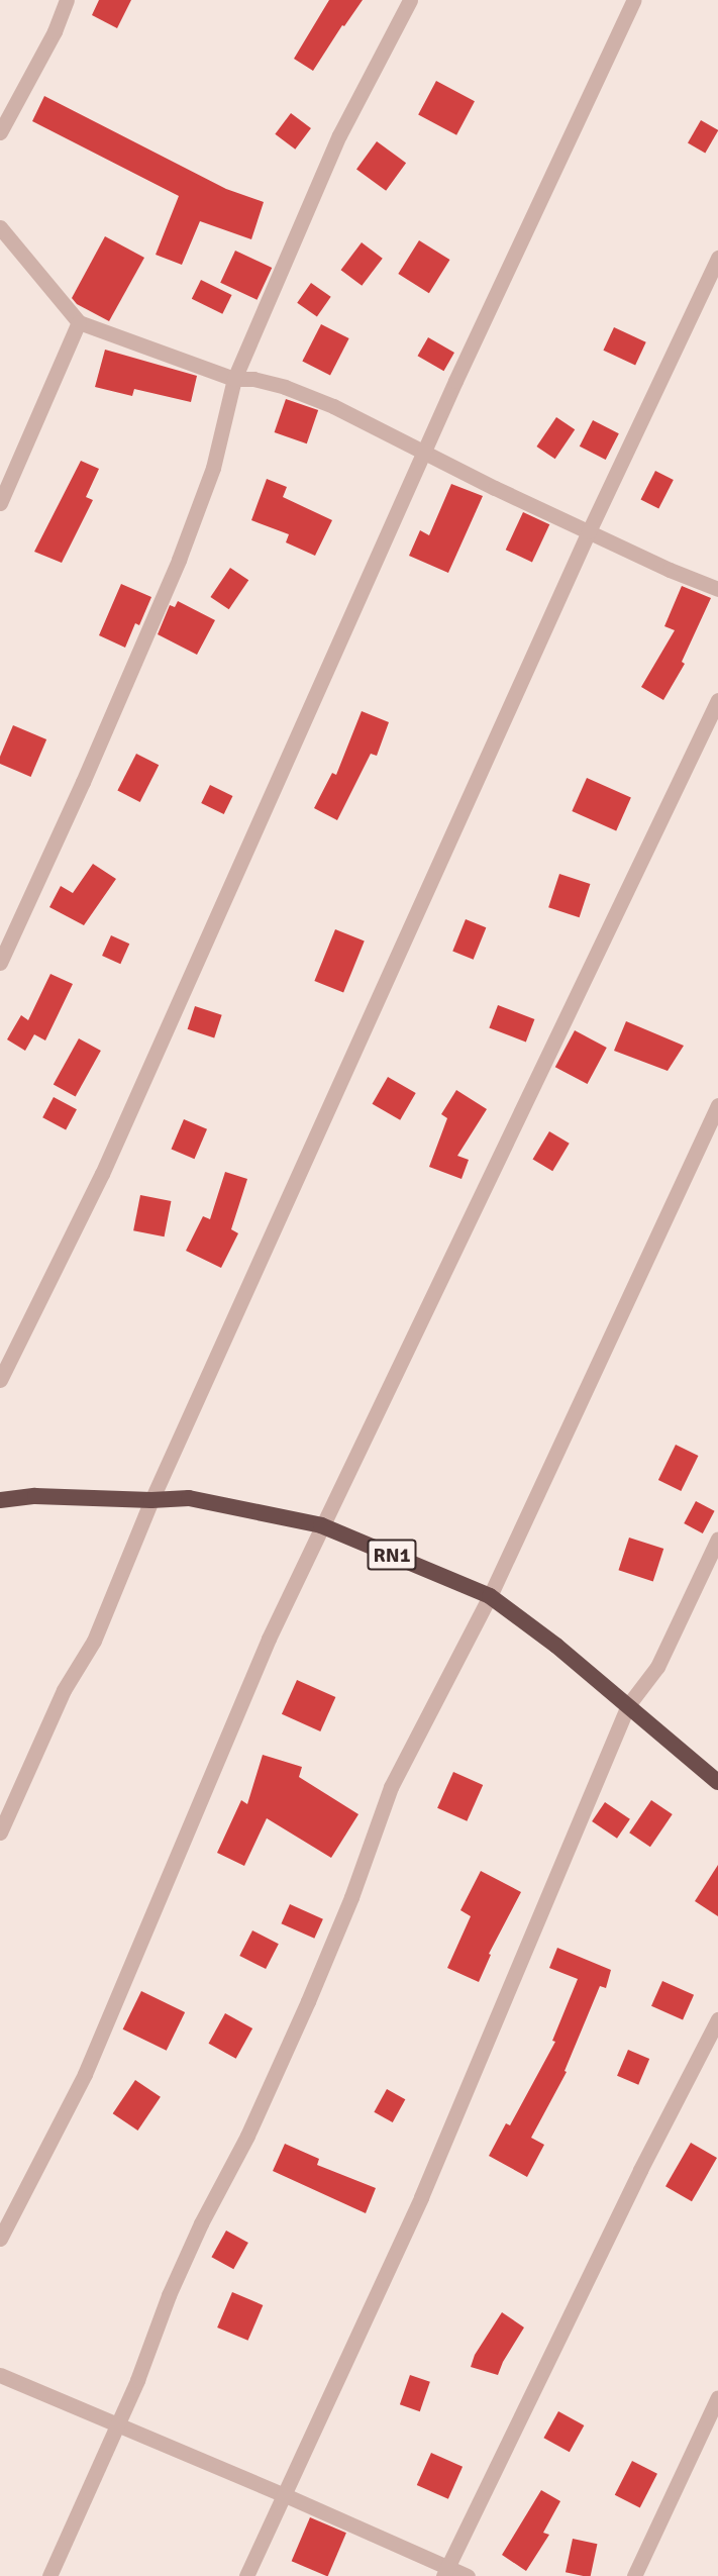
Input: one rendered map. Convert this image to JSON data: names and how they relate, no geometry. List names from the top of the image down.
{
  "streets": {
    "highway": ["RN1"]
  }
}
